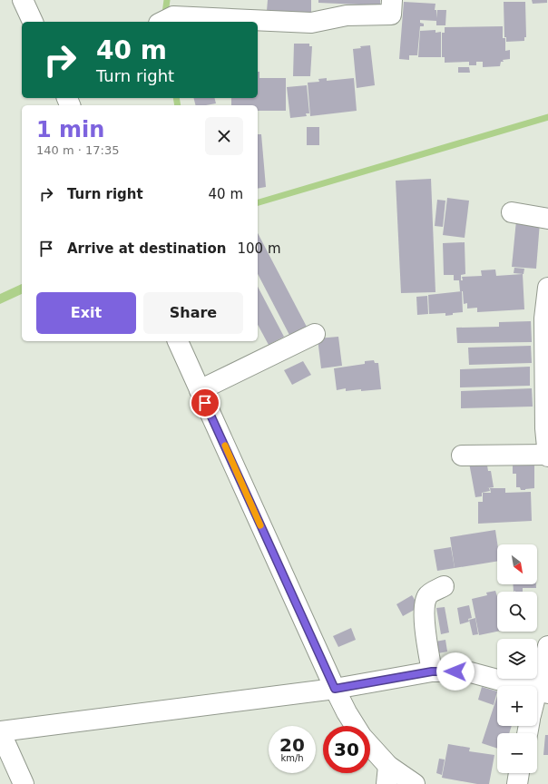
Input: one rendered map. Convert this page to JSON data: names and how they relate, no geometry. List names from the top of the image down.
{
  "north": "bottom right",
  "page": {
    "turn": ["40 m", "Turn right"],
    "heading": ["1 min", "140 m · 17:35"],
    "list": [
      {
        "name": "Turn right",
        "value": "40 m"
      },
      {
        "name": "Arrive at destination",
        "value": "100 m"
      }
    ],
    "buttons": ["Exit", "Share"],
    "map_buttons": ["+", "−"],
    "speed": "20 km/h",
    "limit": "30"
  }
}
